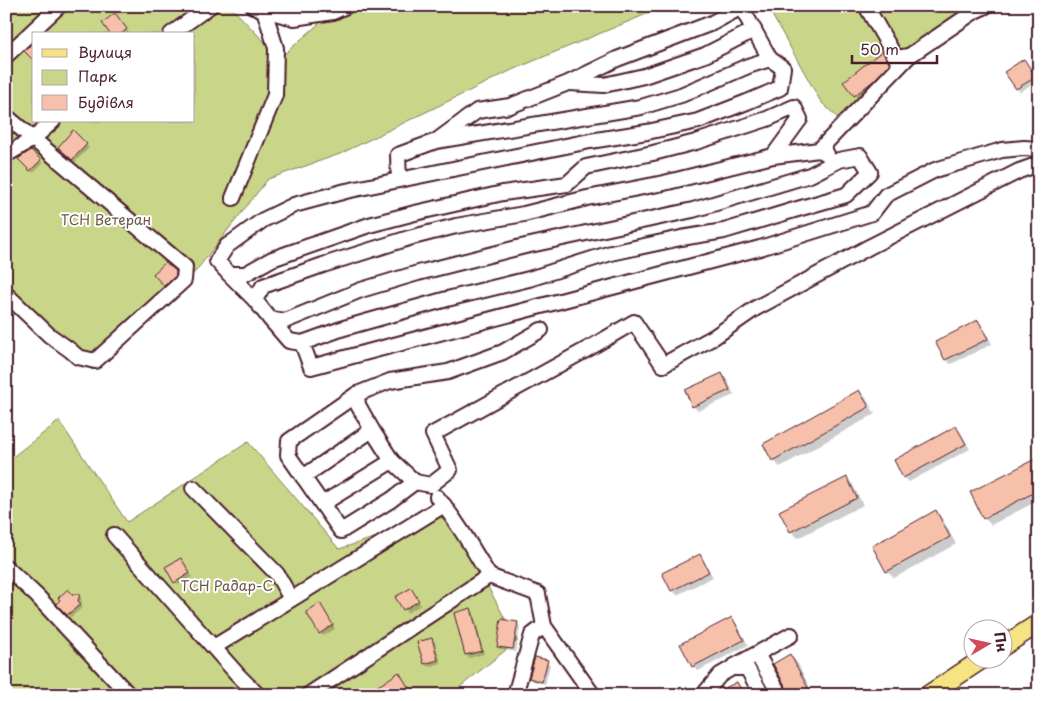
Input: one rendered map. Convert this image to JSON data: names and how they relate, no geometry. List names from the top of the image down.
{
  "parks": ["ТСН Ветеран", "ТСН Радар-С"],
  "legend": ["Вулиця", "Парк", "Будівля"],
  "scale_bar": "50 m",
  "north": "right"
}
